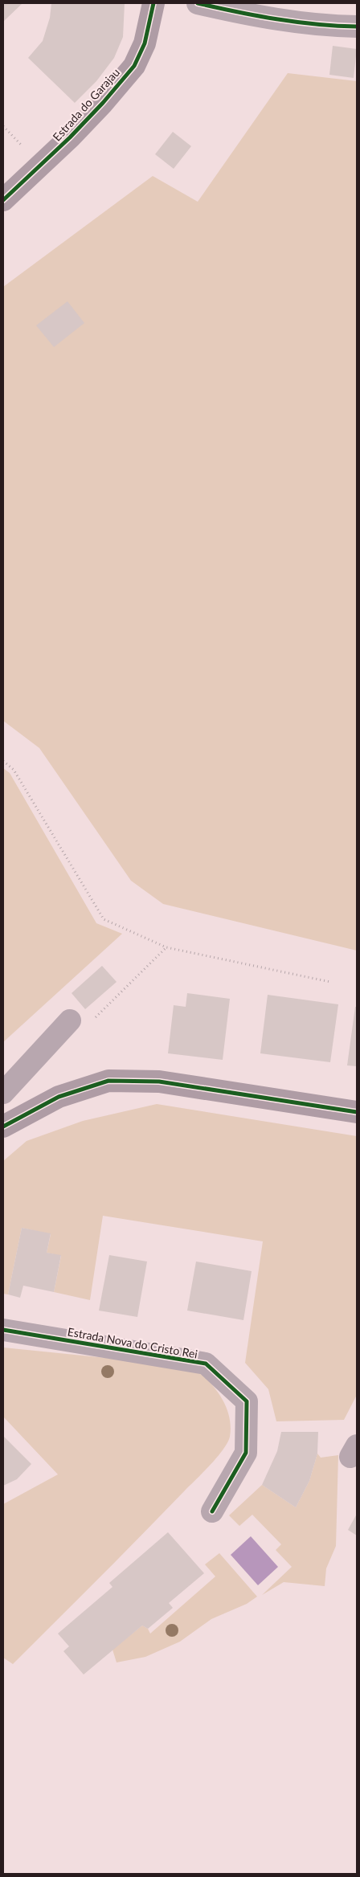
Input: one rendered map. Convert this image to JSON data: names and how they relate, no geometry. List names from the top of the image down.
{
  "streets": {
    "street": ["Estrada do Garajau", "Estrada Nova do Cristo Rei"]
  }
}
